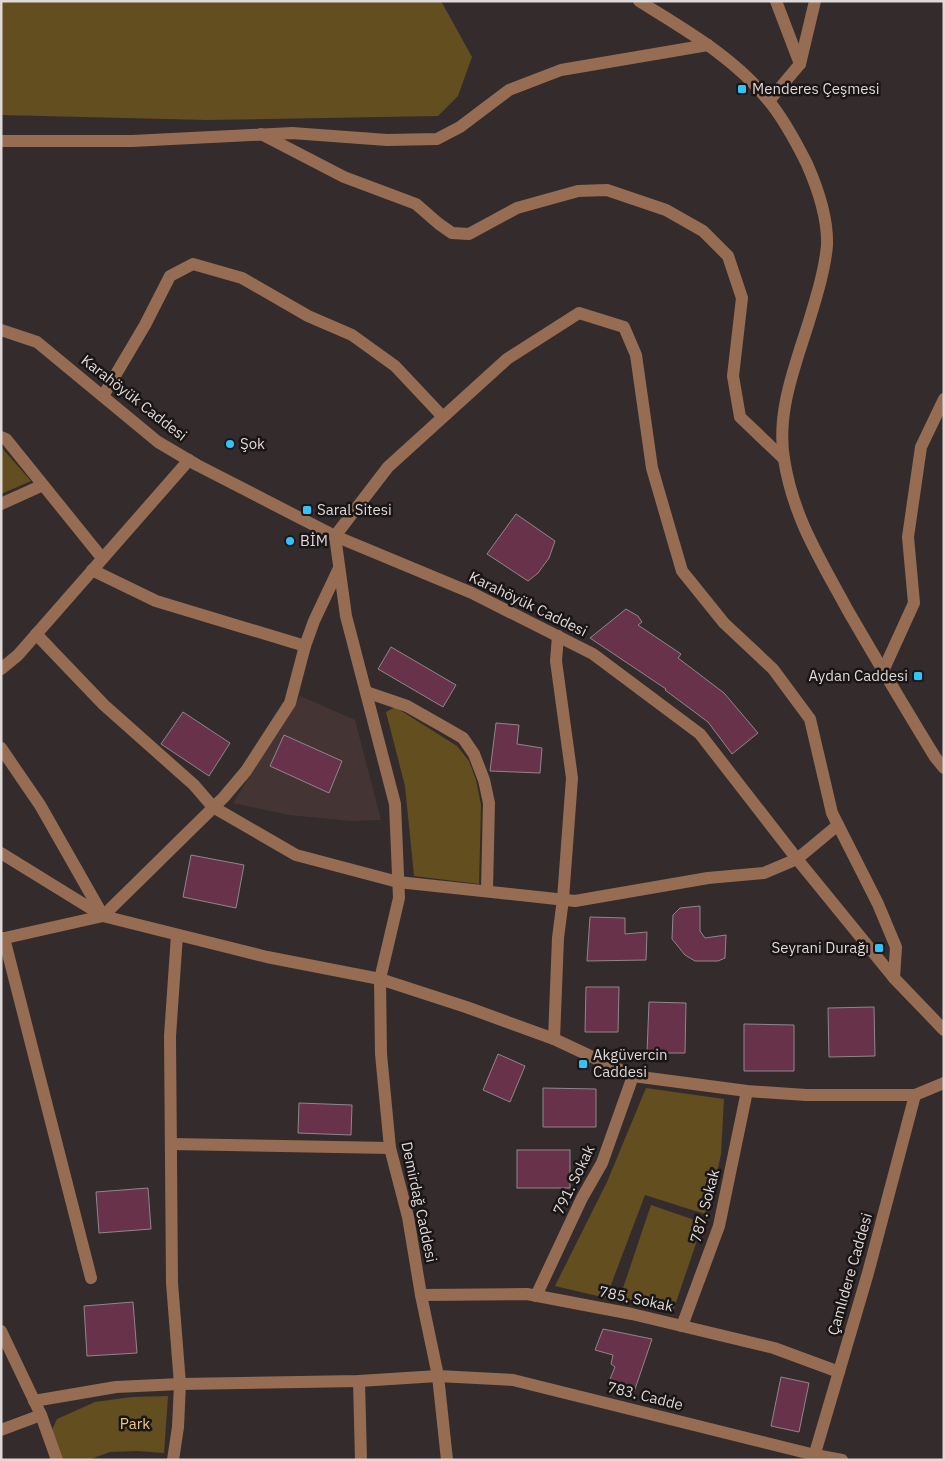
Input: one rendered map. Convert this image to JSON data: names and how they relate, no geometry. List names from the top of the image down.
{
  "streets": {
    "street": [
      "Karahöyük Caddesi",
      "791. Sokak",
      "Demirdağ Caddesi",
      "787. Sokak",
      "Çamlıdere Caddesi",
      "785. Sokak",
      "783. Cadde"
    ]
  },
  "crossings": [
    ["Karahöyük Caddesi", "Demirdağ Caddesi"],
    ["791. Sokak", "785. Sokak"],
    ["Demirdağ Caddesi", "785. Sokak"],
    ["Demirdağ Caddesi", "783. Cadde"],
    ["787. Sokak", "785. Sokak"],
    ["Çamlıdere Caddesi", "785. Sokak"],
    ["Çamlıdere Caddesi", "783. Cadde"]
  ],
  "parks": ["Park"],
  "places": {
    "transit": [
      "Menderes Çeşmesi",
      "Saral Sitesi",
      "Aydan Caddesi",
      "Seyrani Durağı",
      "Akgüvercin Caddesi"
    ],
    "other": ["Şok", "BİM"]
  }
}
